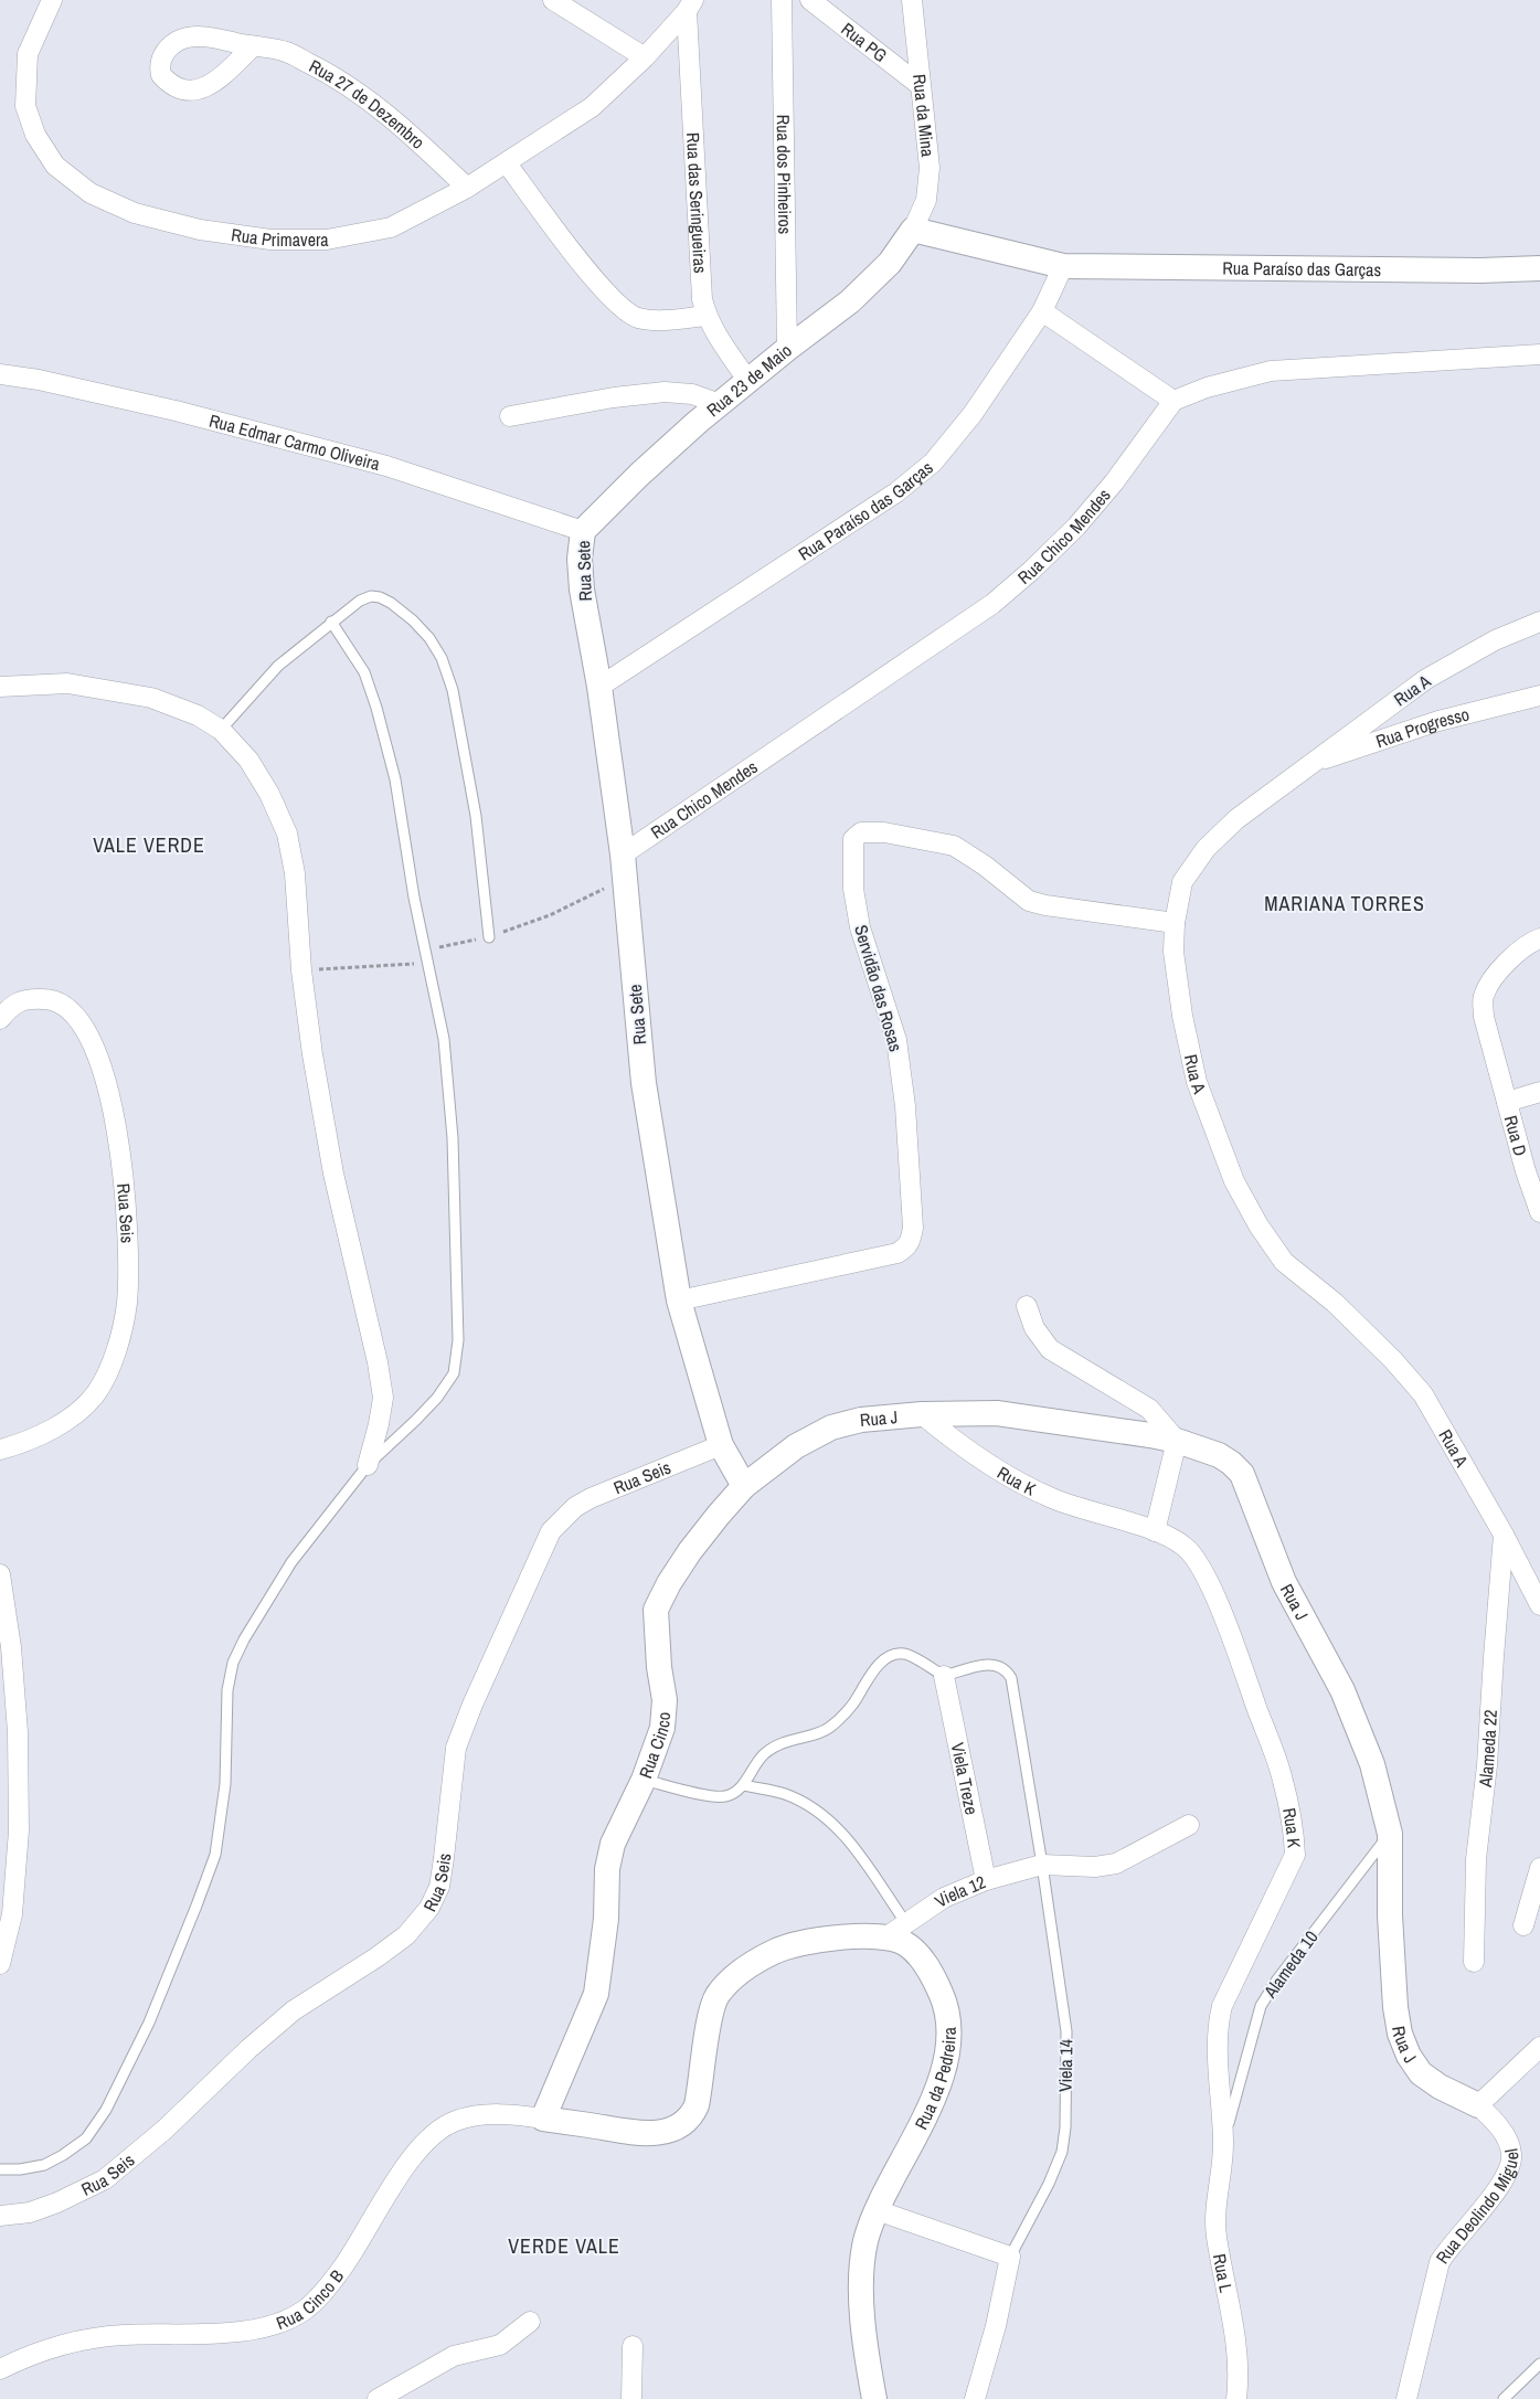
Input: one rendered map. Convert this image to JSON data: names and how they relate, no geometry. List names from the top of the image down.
{
  "streets": {
    "street": [
      "Rua PG",
      "Rua 27 de Dezembro",
      "Rua da Mina",
      "Rua dos Pinheiros",
      "Rua das Seringueiras",
      "Rua Primavera",
      "Rua Paraíso das Garças",
      "Rua 23 de Maio",
      "Rua Edmar Carmo Oliveira",
      "Rua Chico Mendes",
      "Rua Sete",
      "Rua A",
      "Rua Progresso",
      "Servidão das Rosas",
      "Rua D",
      "Rua Seis",
      "Rua J",
      "Rua K",
      "Rua Cinco",
      "Alameda 22",
      "Viela Treze",
      "Viela 12",
      "Rua da Pedreira",
      "Rua Deolindo Miguel",
      "Rua L",
      "Rua Cinco B"
    ],
    "lane": ["Alameda 10", "Viela 14"]
  },
  "crossings": [
    ["Rua PG", "Rua da Mina"],
    ["Rua 27 de Dezembro", "Rua Primavera"],
    ["Rua da Mina", "Rua Paraíso das Garças"],
    ["Rua da Mina", "Rua 23 de Maio"],
    ["Rua dos Pinheiros", "Rua 23 de Maio"],
    ["Rua das Seringueiras", "Rua Primavera"],
    ["Rua das Seringueiras", "Rua 23 de Maio"],
    ["Rua Paraíso das Garças", "Rua 23 de Maio"],
    ["Rua Paraíso das Garças", "Rua Sete"],
    ["Rua 23 de Maio", "Rua Edmar Carmo Oliveira"],
    ["Rua 23 de Maio", "Rua Sete"],
    ["Rua Edmar Carmo Oliveira", "Rua Sete"],
    ["Rua Chico Mendes", "Rua Sete"],
    ["Rua Sete", "Servidão das Rosas"],
    ["Rua Sete", "Rua Seis"],
    ["Rua Sete", "Rua Cinco"],
    ["Rua A", "Rua Progresso"],
    ["Rua A", "Servidão das Rosas"],
    ["Rua A", "Alameda 22"],
    ["Rua J", "Rua K"],
    ["Rua J", "Rua Cinco"],
    ["Rua J", "Alameda 10"],
    ["Rua J", "Rua Deolindo Miguel"],
    ["Rua K", "Alameda 10"],
    ["Rua K", "Rua L"],
    ["Rua Cinco", "Rua da Pedreira"],
    ["Rua Cinco", "Rua Cinco B"],
    ["Viela Treze", "Viela 12"],
    ["Viela Treze", "Viela 14"],
    ["Viela 12", "Viela 14"],
    ["Viela 12", "Rua da Pedreira"],
    ["Alameda 10", "Rua L"],
    ["Rua da Pedreira", "Rua Cinco B"]
  ],
  "districts": ["VALE VERDE", "MARIANA TORRES", "VERDE VALE"]
}
